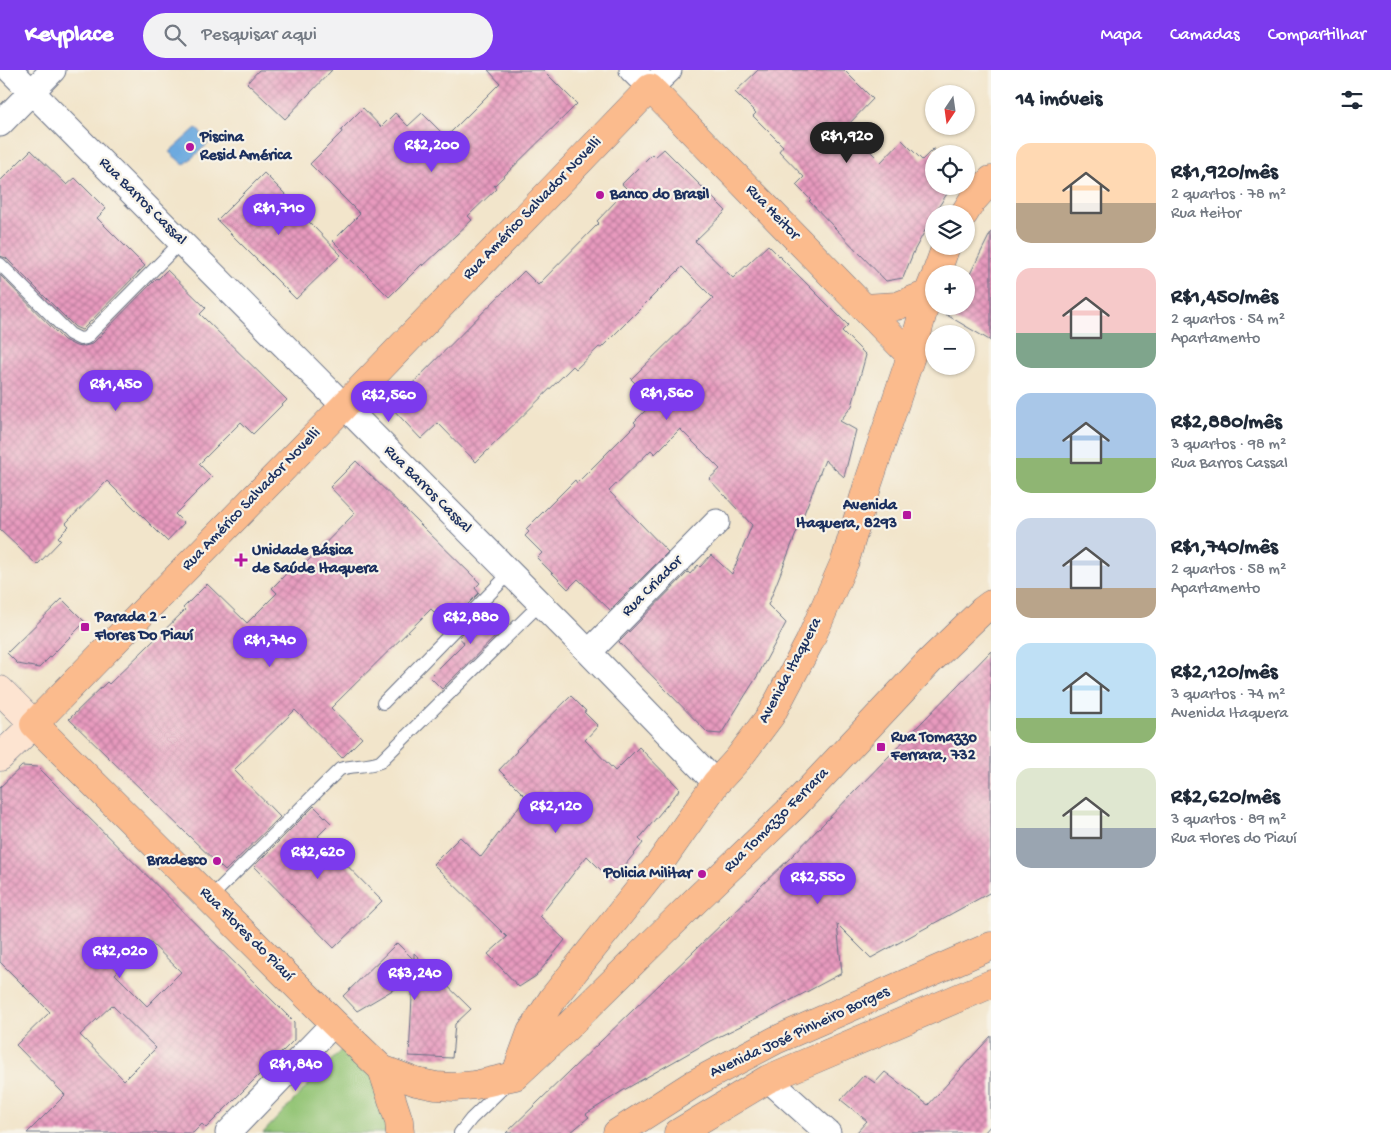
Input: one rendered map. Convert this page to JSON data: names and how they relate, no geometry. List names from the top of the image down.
{
  "streets": {
    "main road": [
      "Rua Américo Salvador Novelli",
      "Rua Heitor",
      "Avenida Itaquera",
      "Rua Tomazzo Ferrara",
      "Rua Flores do Piauí",
      "Avenida José Pinheiro Borges"
    ],
    "street": ["Rua Barros Cassal", "Rua Criador"]
  },
  "crossings": [
    ["Rua Barros Cassal", "Rua Américo Salvador Novelli"],
    ["Rua Barros Cassal", "Rua Criador"],
    ["Rua Barros Cassal", "Avenida Itaquera"],
    ["Rua Américo Salvador Novelli", "Rua Heitor"],
    ["Rua Américo Salvador Novelli", "Rua Flores do Piauí"],
    ["Rua Heitor", "Avenida Itaquera"],
    ["Avenida Itaquera", "Rua Tomazzo Ferrara"]
  ],
  "places": {
    "other": [
      "Piscina Resid América",
      "Banco do Brasil",
      "Bradesco",
      "Policia Militar"
    ],
    "transit": ["Avenida Itaquera, 8293", "Parada 2 - Flores Do Piauí", "Rua Tomazzo Ferrara, 732"],
    "health": ["Unidade Básica de Saúde Itaquera"]
  },
  "north": "bottom",
  "page": {
    "header": "Keyplace",
    "search": "Pesquisar aqui",
    "nav": ["Mapa", "Camadas", "Compartilhar"],
    "heading": "14 imóveis",
    "map_buttons": ["+", "−"],
    "price": [
      "R$1,920",
      "R$2,200",
      "R$1,710",
      "R$1,450",
      "R$1,560",
      "R$2,560",
      "R$2,880",
      "R$1,740",
      "R$2,120",
      "R$2,620",
      "R$2,550",
      "R$2,020",
      "R$3,240",
      "R$1,840"
    ],
    "list": [
      {
        "name": "R$1,920/mês",
        "note": "2 quartos · 78 m² · Rua Heitor"
      },
      {
        "name": "R$1,450/mês",
        "note": "2 quartos · 54 m² · Apartamento"
      },
      {
        "name": "R$2,880/mês",
        "note": "3 quartos · 98 m² · Rua Barros Cassal"
      },
      {
        "name": "R$1,740/mês",
        "note": "2 quartos · 58 m² · Apartamento"
      },
      {
        "name": "R$2,120/mês",
        "note": "3 quartos · 74 m² · Avenida Itaquera"
      },
      {
        "name": "R$2,620/mês",
        "note": "3 quartos · 89 m² · Rua Flores do Piauí"
      }
    ]
  }
}
